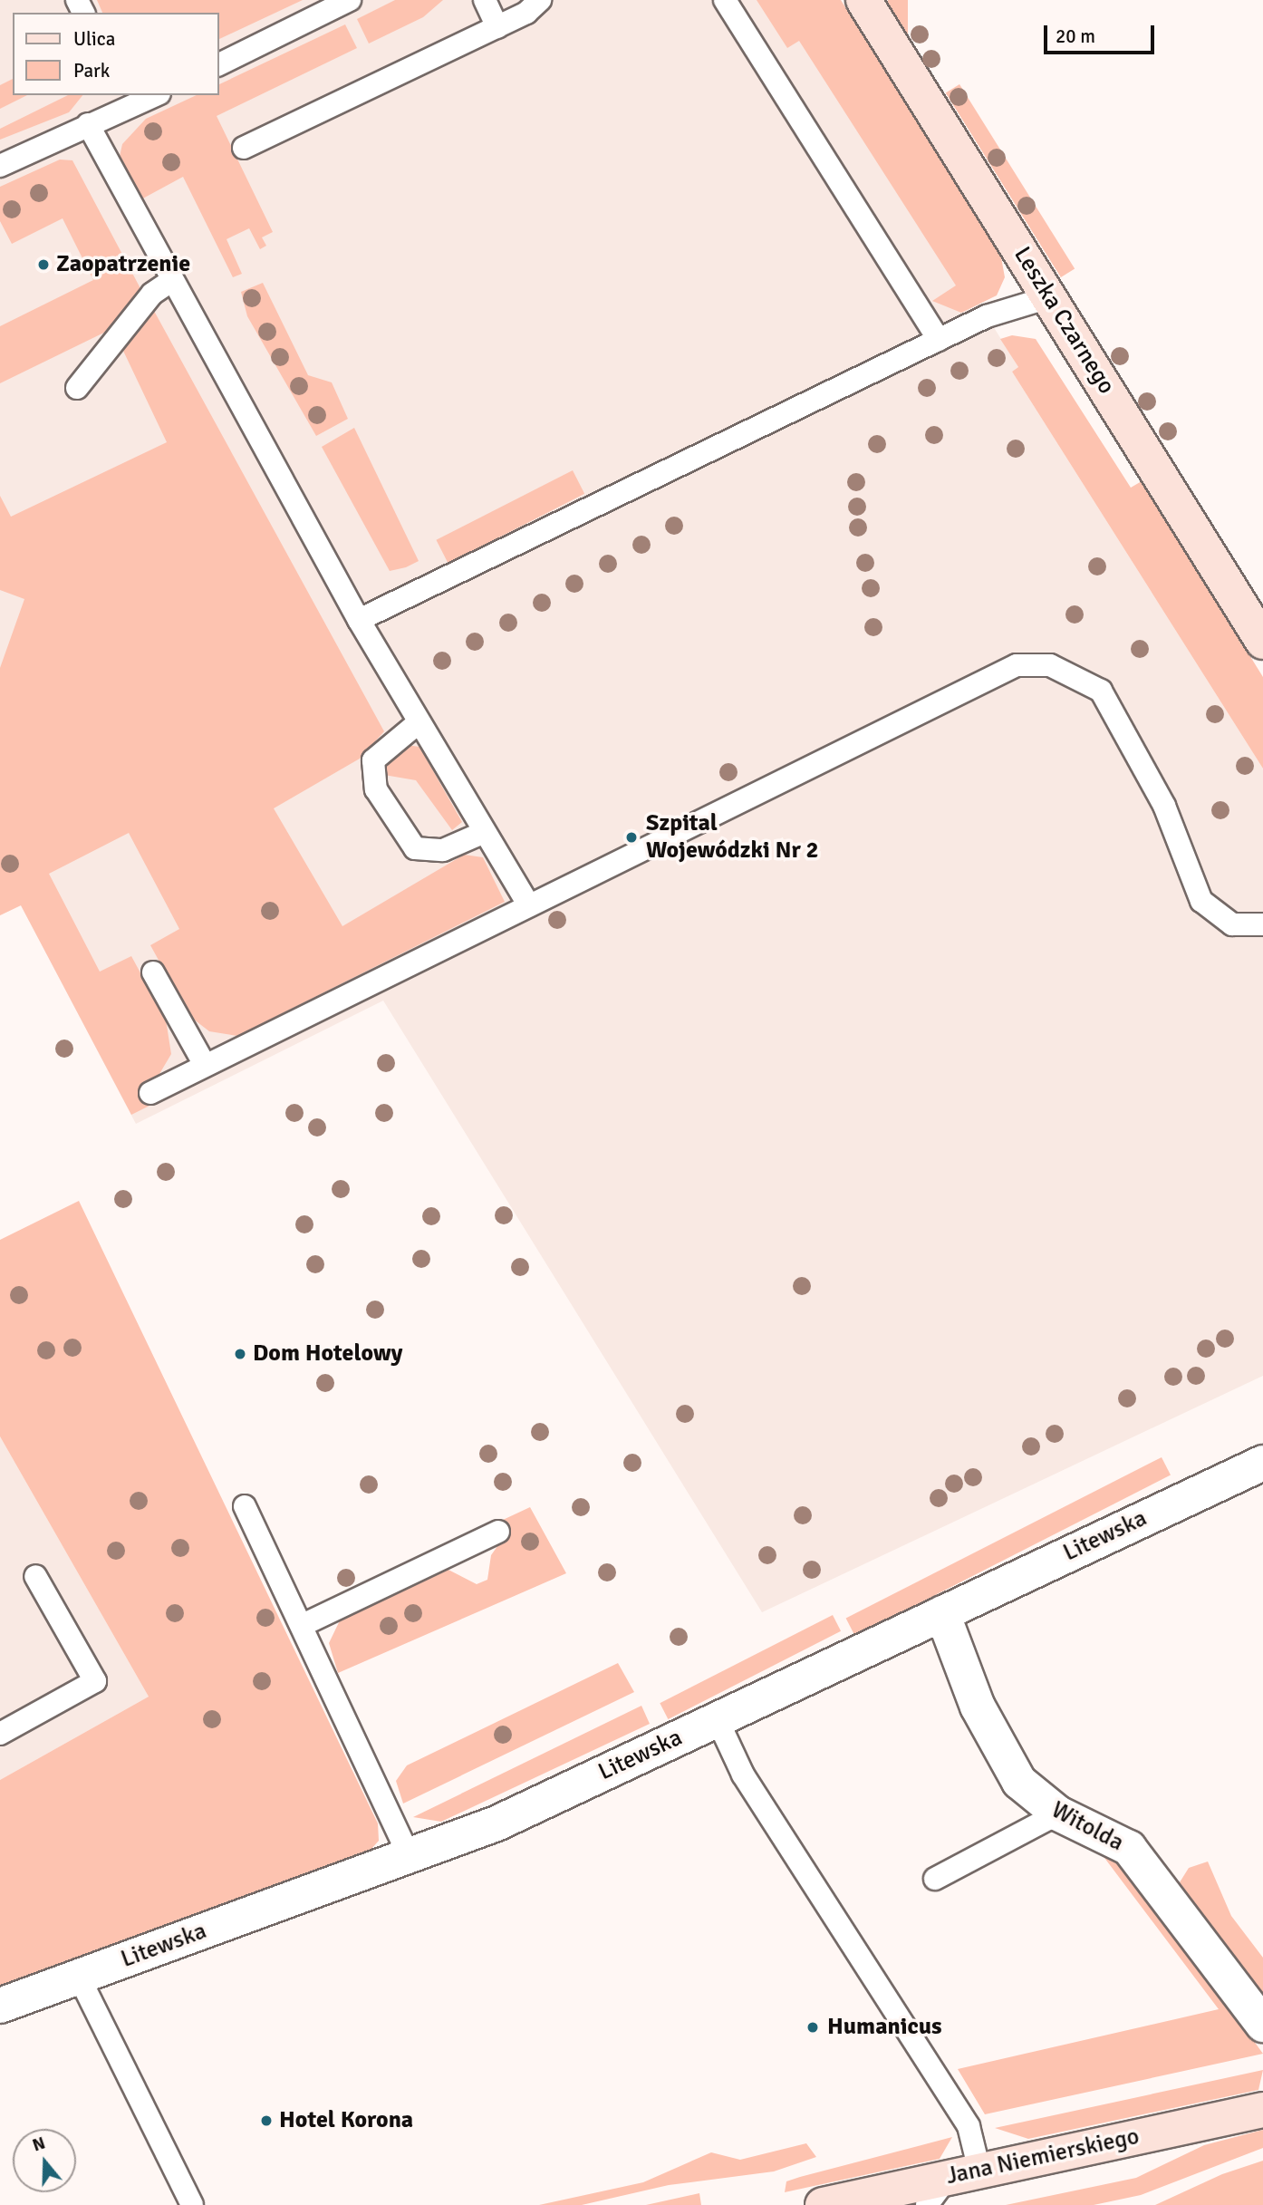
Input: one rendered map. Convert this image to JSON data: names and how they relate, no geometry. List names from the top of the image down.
{
  "streets": {
    "street": [
      "Leszka Czarnego",
      "Litewska",
      "Witolda",
      "Jana Niemierskiego"
    ]
  },
  "crossings": [
    ["Litewska", "Witolda"]
  ],
  "places": [
    "Zaopatrzenie",
    "Szpital Wojewódzki Nr 2",
    "Dom Hotelowy",
    "Humanicus",
    "Hotel Korona"
  ],
  "legend": ["Ulica", "Park"],
  "scale_bar": "20 m",
  "north": "top"
}
